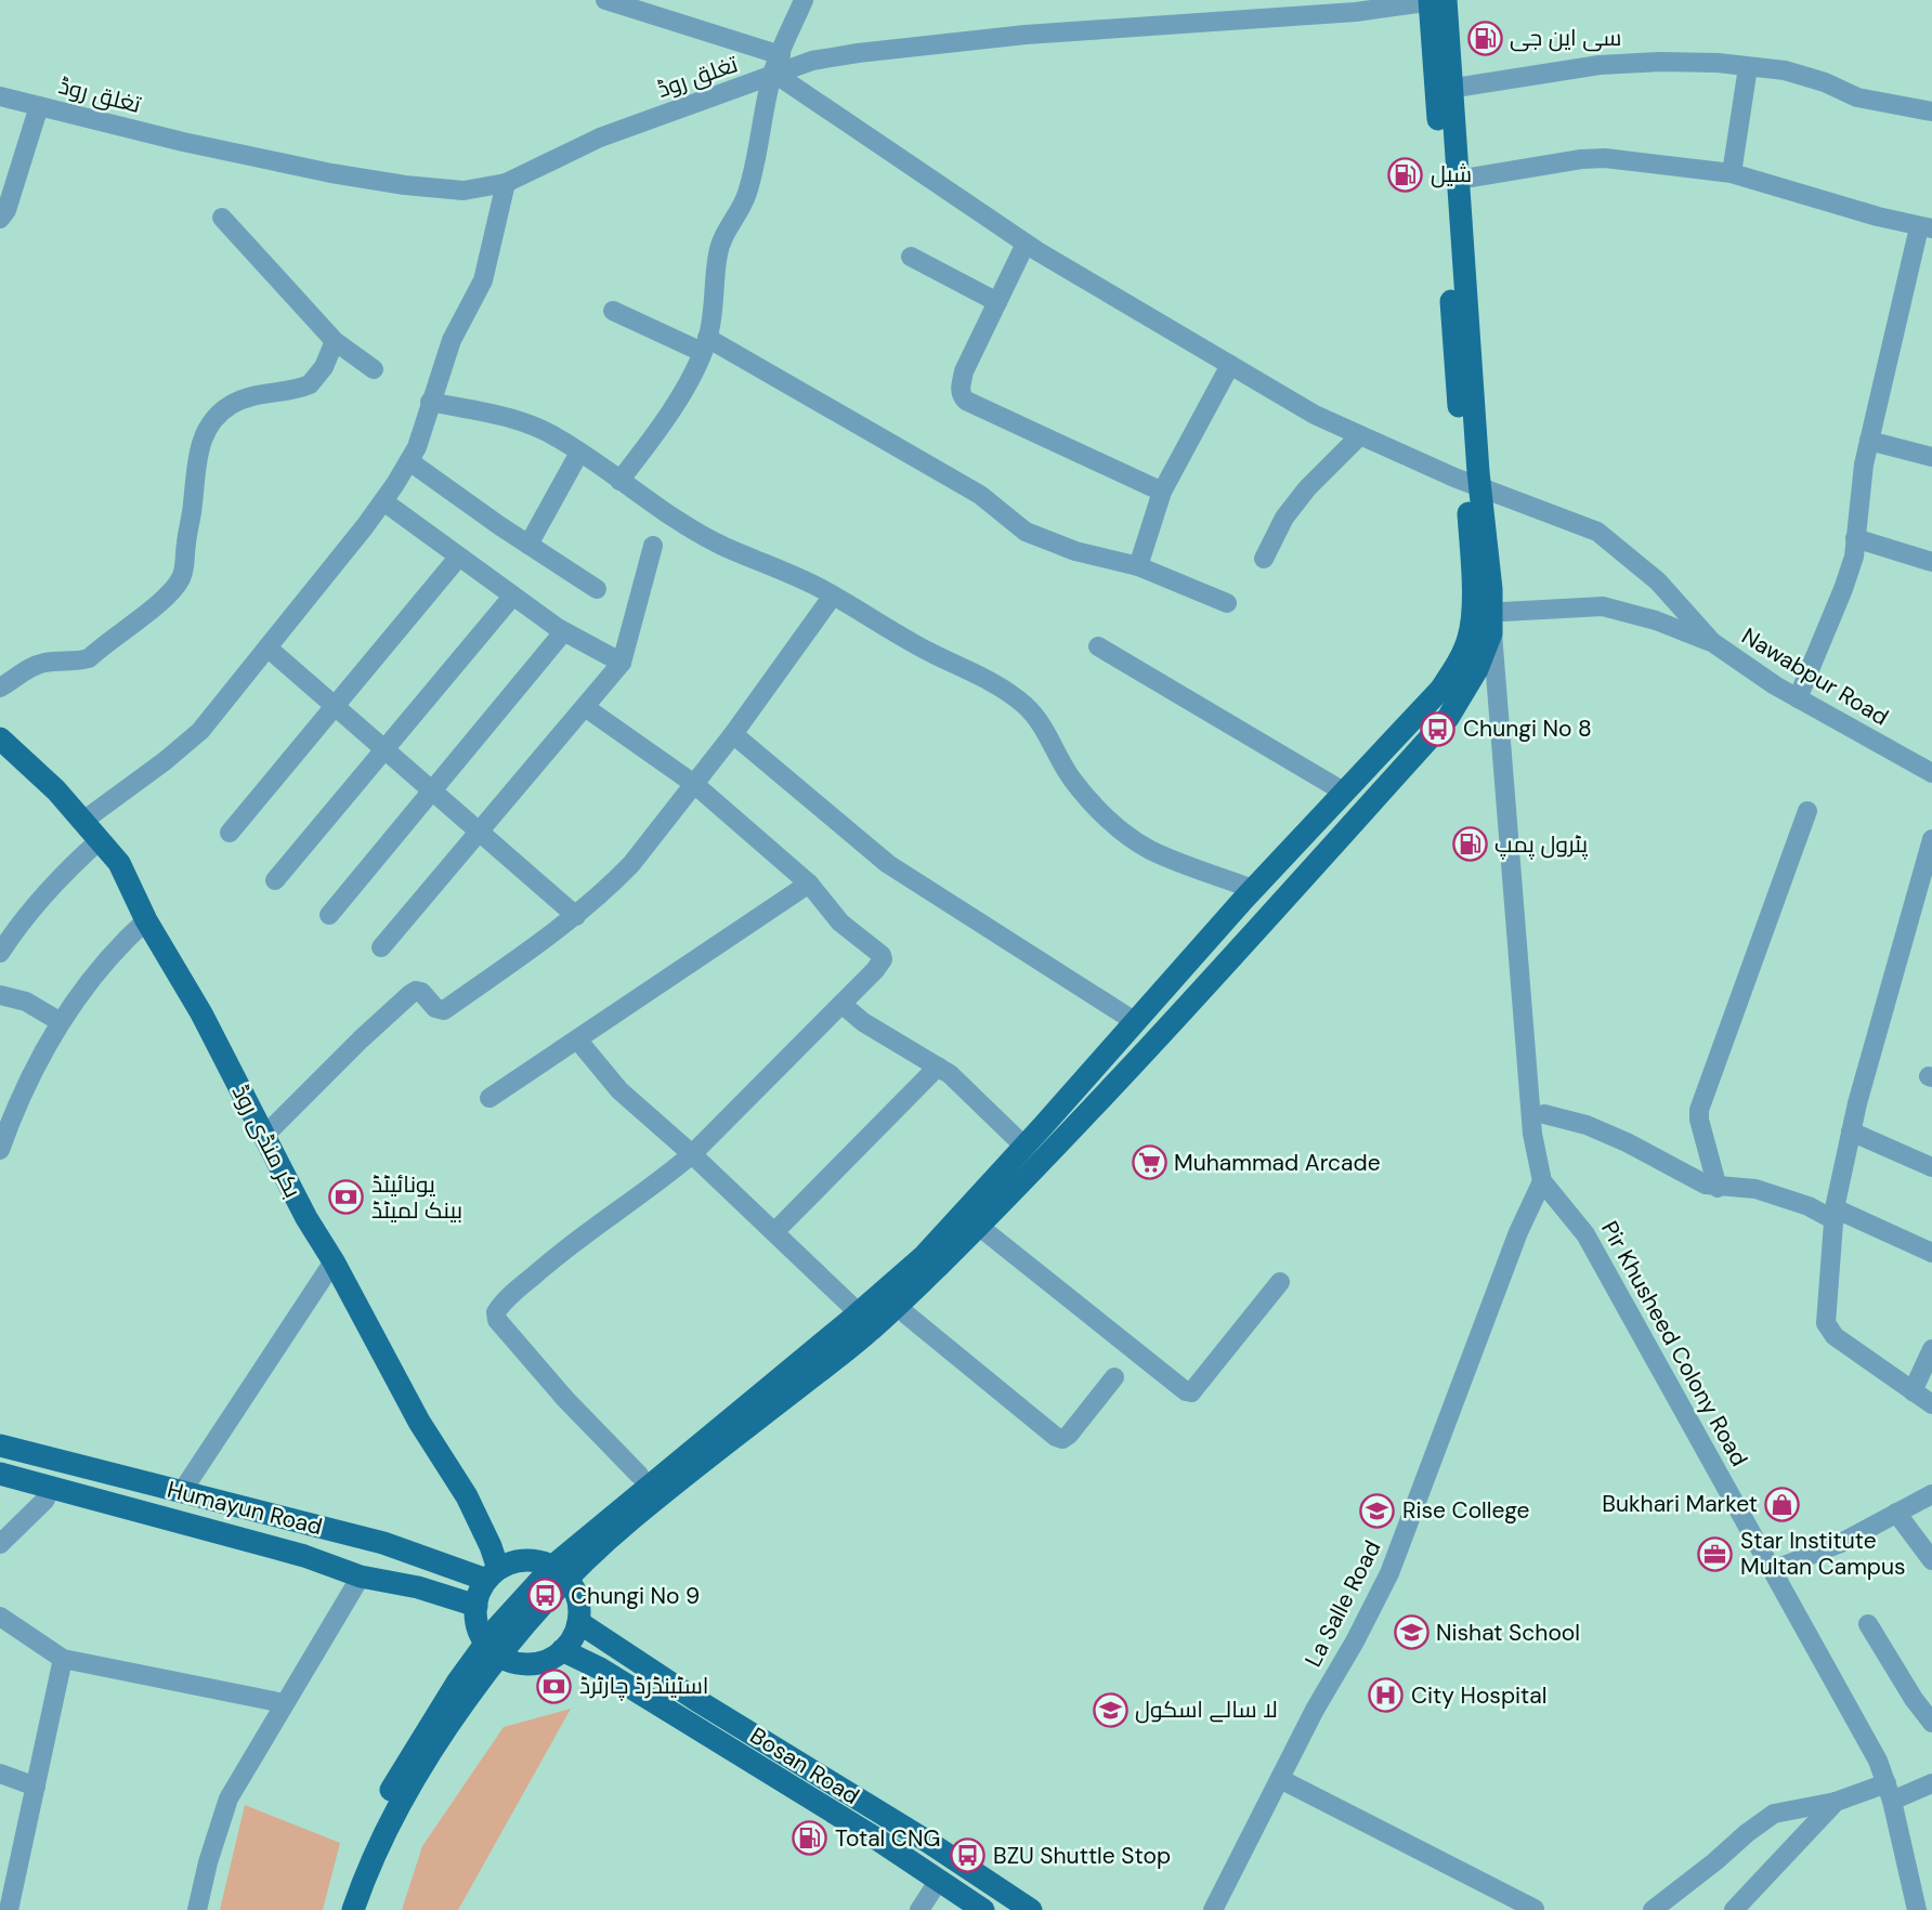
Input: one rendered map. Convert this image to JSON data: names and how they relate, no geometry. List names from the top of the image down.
{
  "streets": {
    "main road": ["بکر منڈی روڈ", "Humayun Road", "Bosan Road"],
    "street": [
      "تغلق روڈ",
      "Nawabpur Road",
      "Pir Khusheed Colony Road",
      "La Salle Road"
    ]
  },
  "crossings": [
    ["تغلق روڈ", "Nawabpur Road"],
    ["بکر منڈی روڈ", "Humayun Road"],
    ["بکر منڈی روڈ", "Bosan Road"],
    ["Pir Khusheed Colony Road", "La Salle Road"],
    ["Humayun Road", "Bosan Road"]
  ],
  "places": {
    "fuel station": [
      "سی این جی",
      "شیل",
      "پٹرول پمپ",
      "Total CNG"
    ],
    "bus stop": ["Chungi No 8", "Chungi No 9", "BZU Shuttle Stop"],
    "supermarket": ["Muhammad Arcade"],
    "bank": ["یونائیٹڈ بینک لمیٹڈ", "اسٹینڈرڈ چارٹرڈ"],
    "shop": ["Bukhari Market"],
    "school or university": ["Rise College", "Nishat School", "لا سالے اسکول"],
    "office": ["Star Institute Multan Campus"],
    "hospital": ["City Hospital"]
  }
}
